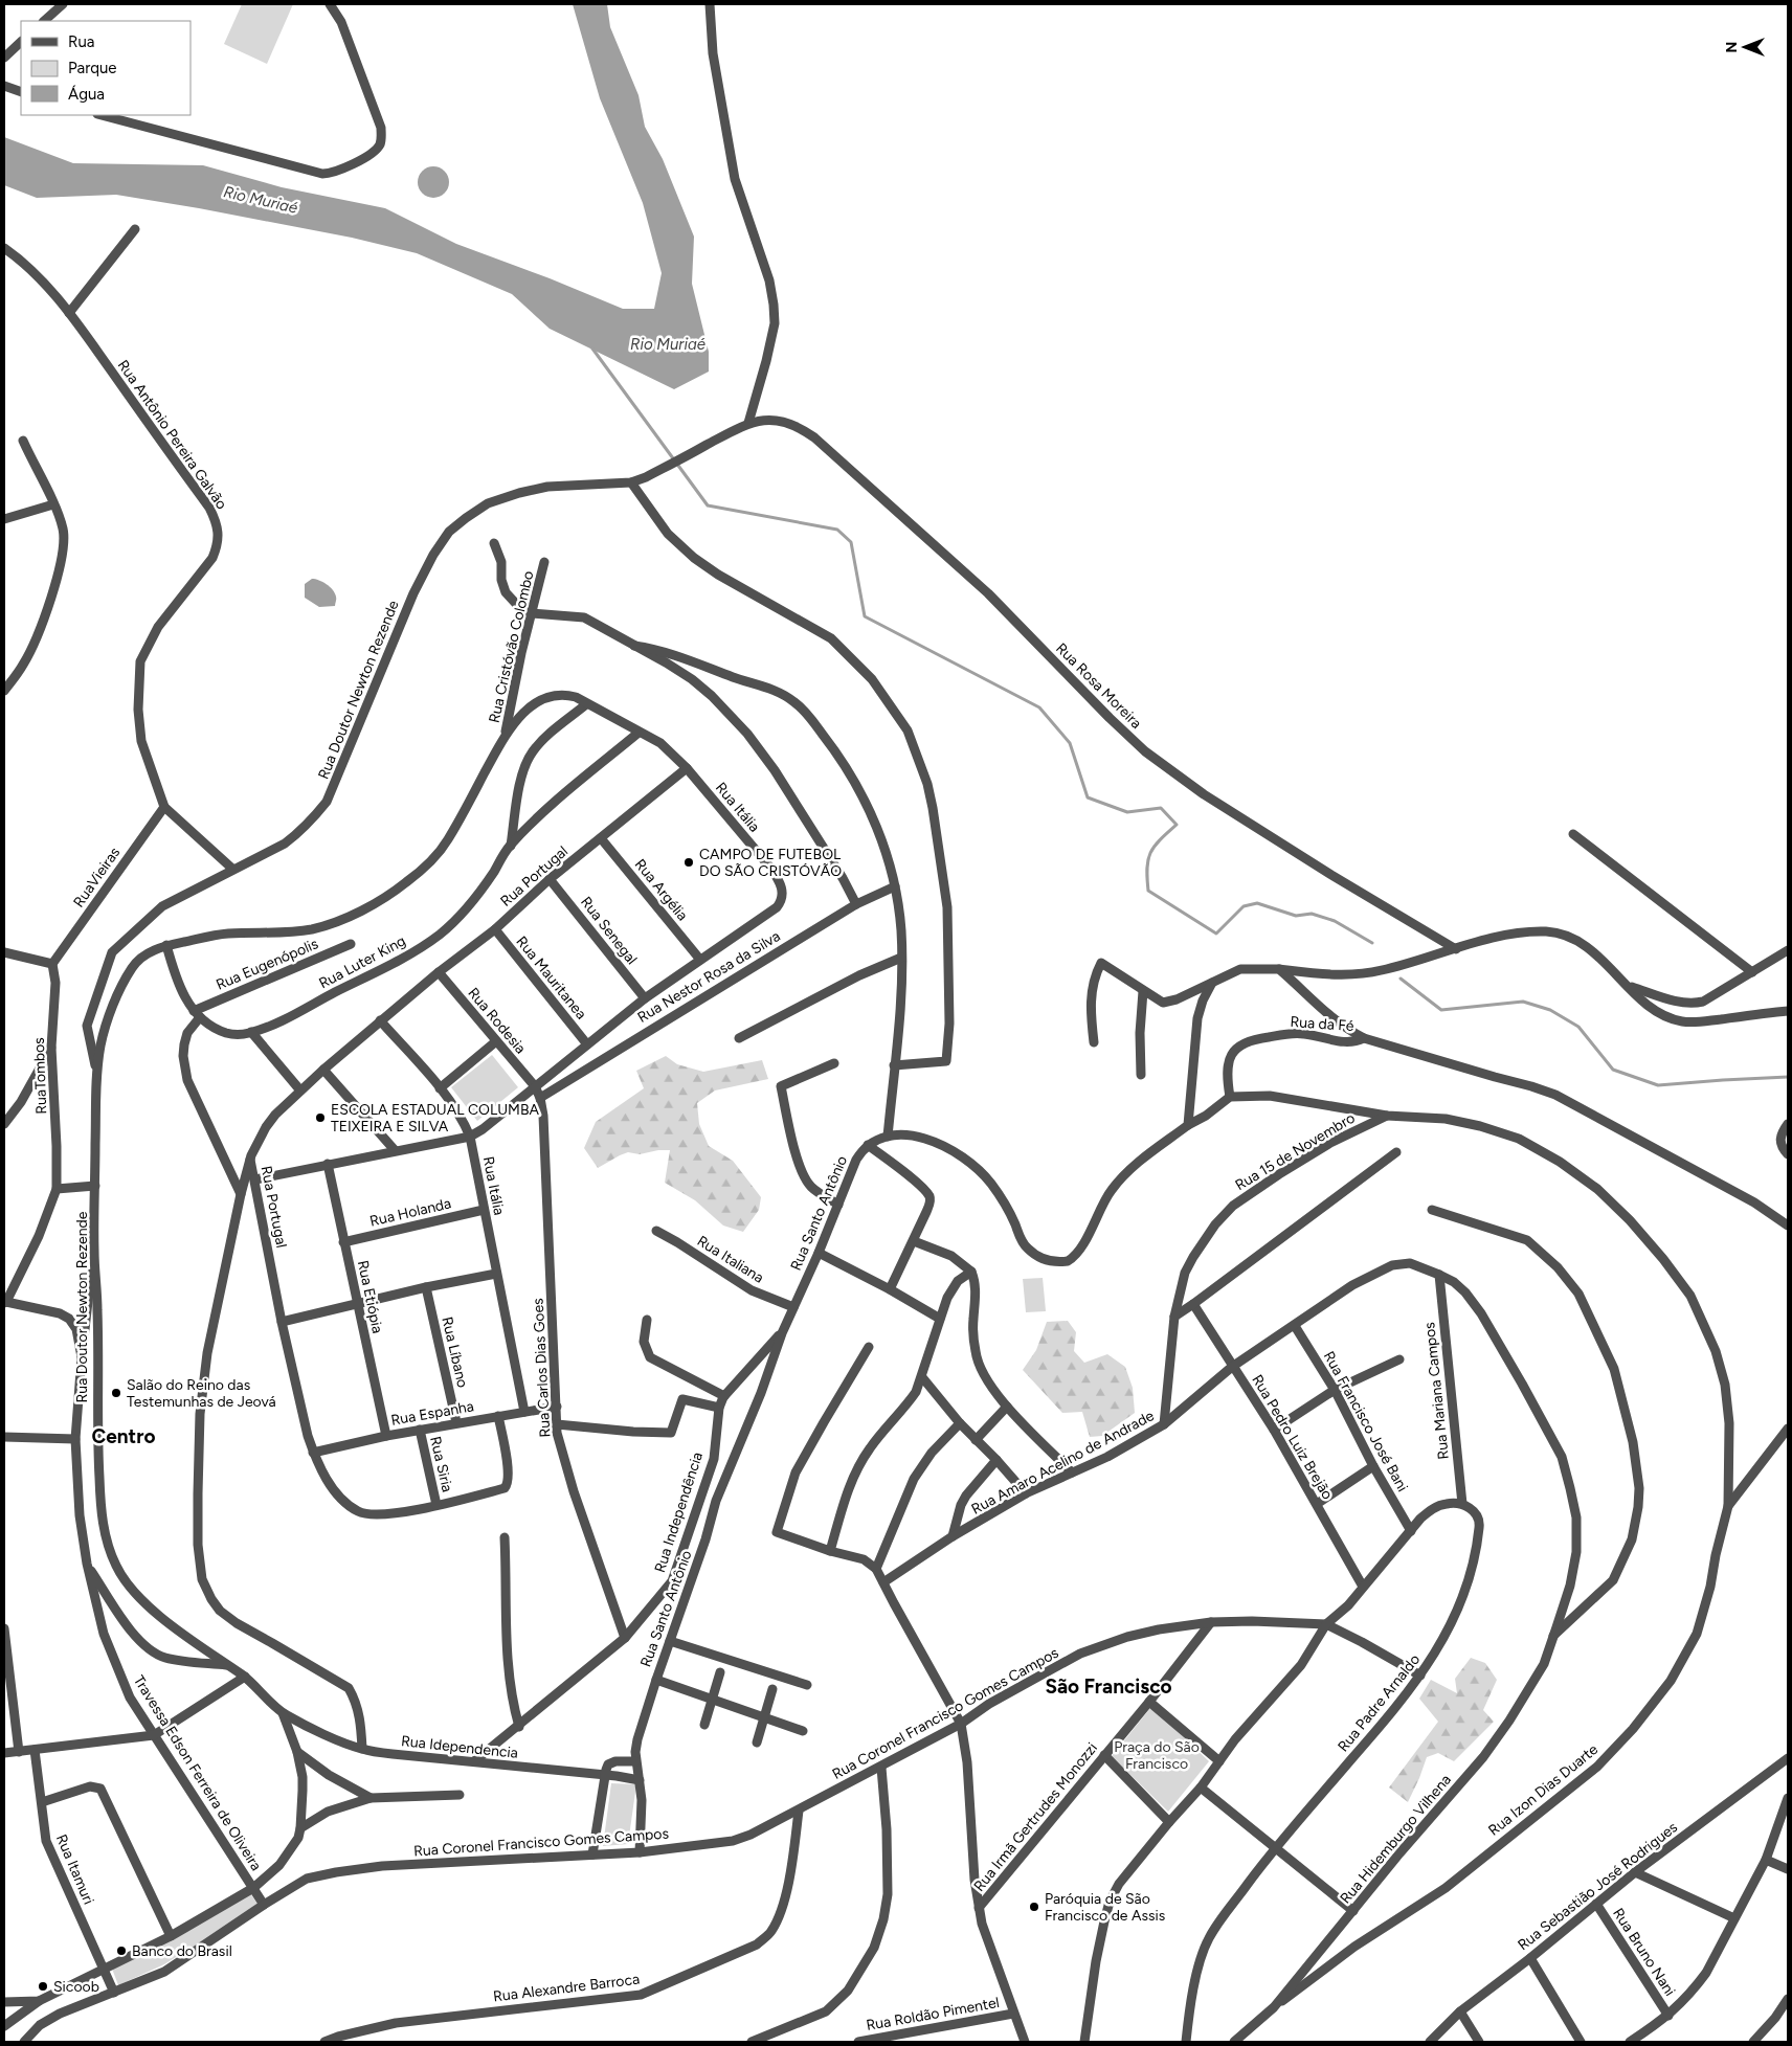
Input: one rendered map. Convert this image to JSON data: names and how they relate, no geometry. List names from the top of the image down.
{
  "streets": {
    "street": [
      "Rua Antônio Pereira Galvão",
      "Rua Cristóvão Colombo",
      "Rua Rosa Moreira",
      "Rua Doutor Newton Rezende",
      "Rua Itália",
      "Rua Portugal",
      "RuaVieiras",
      "Rua Argélia",
      "Rua Senegal",
      "Rua Luter King",
      "Rua Eugenópolis",
      "Rua Nestor Rosa da Silva",
      "Rua Mauritanea",
      "Rua Rodesia",
      "Rua da Fé",
      "RuaTombos",
      "Rua 15 de Novembro",
      "Rua Holanda",
      "Rua Santo Antônio",
      "Rua Italiana",
      "Rua Etiópia",
      "Rua Líbano",
      "Rua Carlos Dias Goes",
      "Rua Mariana Campos",
      "Rua Espanha",
      "Rua Francisco José Bani",
      "Rua Pedro Luiz Brejão",
      "Rua Amaro Acelino de Andrade",
      "Rua Siria",
      "Rua Independência",
      "Rua Padre Arnaldo",
      "Rua Coronel Francisco Gomes Campos",
      "Rua Idependencia",
      "Travessa Edson Ferreira de Oliveira",
      "Rua Izon Dias Duarte",
      "Rua Irmã Gertrudes Monozzi",
      "Rua Hidemburgo Vilhena",
      "Rua Itamuri",
      "Rua Sebastião José Rodrigues",
      "Rua Bruno Nani",
      "Rua Alexandre Barroca",
      "Rua Roldão Pimentel"
    ]
  },
  "crossings": [
    ["Rua Antônio Pereira Galvão", "Rua Doutor Newton Rezende"],
    ["Rua Antônio Pereira Galvão", "RuaVieiras"],
    ["Rua Cristóvão Colombo", "Rua Itália"],
    ["Rua Rosa Moreira", "Rua Doutor Newton Rezende"],
    ["Rua Doutor Newton Rezende", "Rua Itália"],
    ["Rua Doutor Newton Rezende", "Rua Idependencia"],
    ["Rua Itália", "Rua Portugal"],
    ["Rua Itália", "Rua Argélia"],
    ["Rua Itália", "Rua Senegal"],
    ["Rua Itália", "Rua Luter King"],
    ["Rua Itália", "Rua Mauritanea"],
    ["Rua Itália", "Rua Rodesia"],
    ["Rua Itália", "Rua Holanda"],
    ["Rua Itália", "Rua Carlos Dias Goes"],
    ["Rua Itália", "Rua Espanha"],
    ["Rua Portugal", "Rua Argélia"],
    ["Rua Portugal", "Rua Senegal"],
    ["Rua Portugal", "Rua Mauritanea"],
    ["Rua Portugal", "Rua Rodesia"],
    ["Rua Portugal", "Rua Espanha"],
    ["Rua Portugal", "Rua Siria"],
    ["RuaVieiras", "RuaTombos"],
    ["Rua Luter King", "Rua Eugenópolis"],
    ["Rua Nestor Rosa da Silva", "Rua Carlos Dias Goes"],
    ["Rua Rodesia", "Rua Carlos Dias Goes"],
    ["Rua da Fé", "Rua Izon Dias Duarte"],
    ["RuaTombos", "Travessa Edson Ferreira de Oliveira"],
    ["Rua 15 de Novembro", "Rua Amaro Acelino de Andrade"],
    ["Rua 15 de Novembro", "Rua Izon Dias Duarte"],
    ["Rua Holanda", "Rua Etiópia"],
    ["Rua Santo Antônio", "Rua Italiana"],
    ["Rua Santo Antônio", "Rua Independência"],
    ["Rua Santo Antônio", "Rua Coronel Francisco Gomes Campos"],
    ["Rua Santo Antônio", "Rua Idependencia"],
    ["Rua Etiópia", "Rua Espanha"],
    ["Rua Líbano", "Rua Espanha"],
    ["Rua Carlos Dias Goes", "Rua Espanha"],
    ["Rua Carlos Dias Goes", "Rua Independência"],
    ["Rua Mariana Campos", "Rua Amaro Acelino de Andrade"],
    ["Rua Mariana Campos", "Rua Padre Arnaldo"],
    ["Rua Espanha", "Rua Siria"],
    ["Rua Francisco José Bani", "Rua Amaro Acelino de Andrade"],
    ["Rua Pedro Luiz Brejão", "Rua Amaro Acelino de Andrade"],
    ["Rua Amaro Acelino de Andrade", "Rua Hidemburgo Vilhena"],
    ["Rua Independência", "Rua Idependencia"],
    ["Rua Padre Arnaldo", "Rua Coronel Francisco Gomes Campos"],
    ["Rua Coronel Francisco Gomes Campos", "Travessa Edson Ferreira de Oliveira"],
    ["Rua Coronel Francisco Gomes Campos", "Rua Irmã Gertrudes Monozzi"],
    ["Rua Coronel Francisco Gomes Campos", "Rua Itamuri"],
    ["Rua Coronel Francisco Gomes Campos", "Rua Alexandre Barroca"],
    ["Rua Izon Dias Duarte", "Rua Hidemburgo Vilhena"],
    ["Rua Sebastião José Rodrigues", "Rua Bruno Nani"]
  ],
  "districts": ["Centro", "São Francisco"],
  "water": ["Rio Muriaé"],
  "parks": ["Praça do São Francisco"],
  "places": [
    "CAMPO DE FUTEBOL DO SÃO CRISTÓVÃO",
    "ESCOLA ESTADUAL COLUMBA TEIXEIRA E SILVA",
    "Salão do Reino das Testemunhas de Jeová",
    "Paróquia de São Francisco de Assis",
    "Banco do Brasil",
    "Sicoob"
  ],
  "legend": ["Rua", "Parque", "Água"],
  "north": "left"
}
